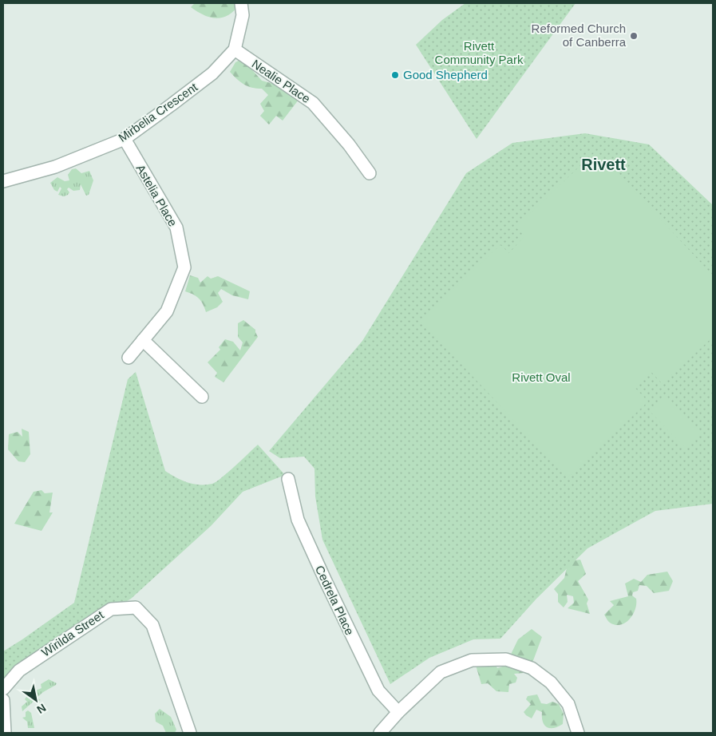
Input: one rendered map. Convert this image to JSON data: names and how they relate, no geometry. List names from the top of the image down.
{
  "streets": {
    "street": [
      "Nealie Place",
      "Mirbelia Crescent",
      "Astelia Place",
      "Cedrela Place",
      "Wirilda Street"
    ]
  },
  "crossings": [
    ["Nealie Place", "Mirbelia Crescent"],
    ["Mirbelia Crescent", "Astelia Place"]
  ],
  "districts": ["Rivett"],
  "parks": ["Rivett Community Park", "Rivett Oval"],
  "places": ["Reformed Church of Canberra", "Good Shepherd"],
  "north": "bottom right"
}
